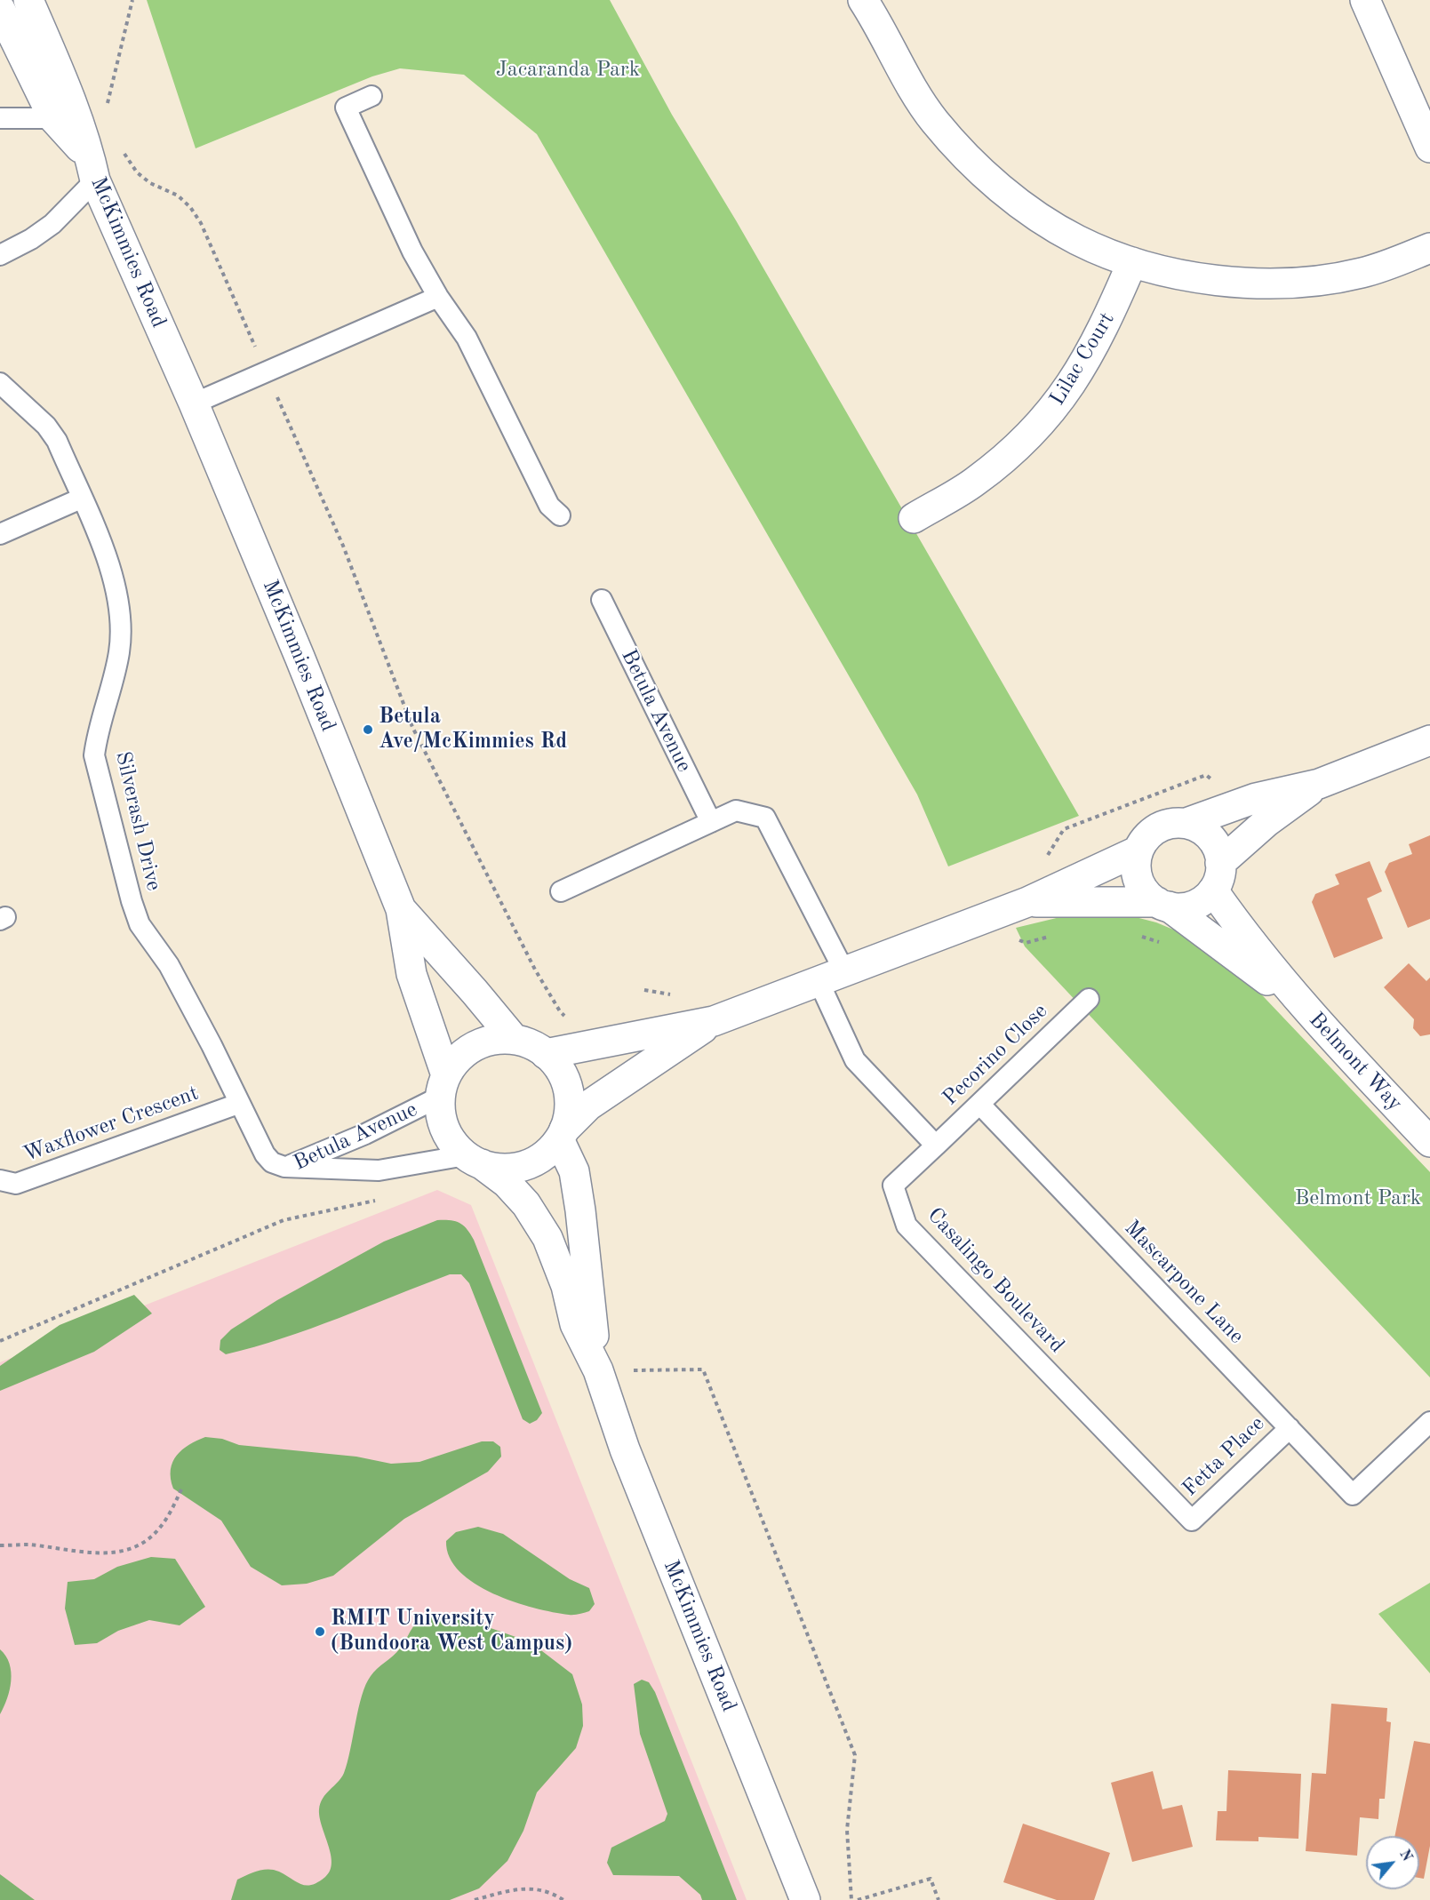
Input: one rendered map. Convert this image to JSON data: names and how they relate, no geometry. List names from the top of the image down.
{
  "streets": {
    "street": ["McKimmies Road", "Lilac Court", "Belmont Way"],
    "lane": [
      "Betula Avenue",
      "Silverash Drive",
      "Pecorino Close",
      "Waxflower Crescent",
      "Casalingo Boulevard",
      "Mascarpone Lane",
      "Fetta Place"
    ]
  },
  "crossings": [
    ["McKimmies Road", "Betula Avenue"],
    ["Betula Avenue", "Silverash Drive"],
    ["Silverash Drive", "Waxflower Crescent"],
    ["Pecorino Close", "Casalingo Boulevard"],
    ["Pecorino Close", "Mascarpone Lane"],
    ["Casalingo Boulevard", "Fetta Place"],
    ["Mascarpone Lane", "Fetta Place"]
  ],
  "parks": ["Jacaranda Park", "Belmont Park"],
  "places": ["Betula Ave/McKimmies Rd", "RMIT University (Bundoora West Campus)"],
  "north": "top right"
}
